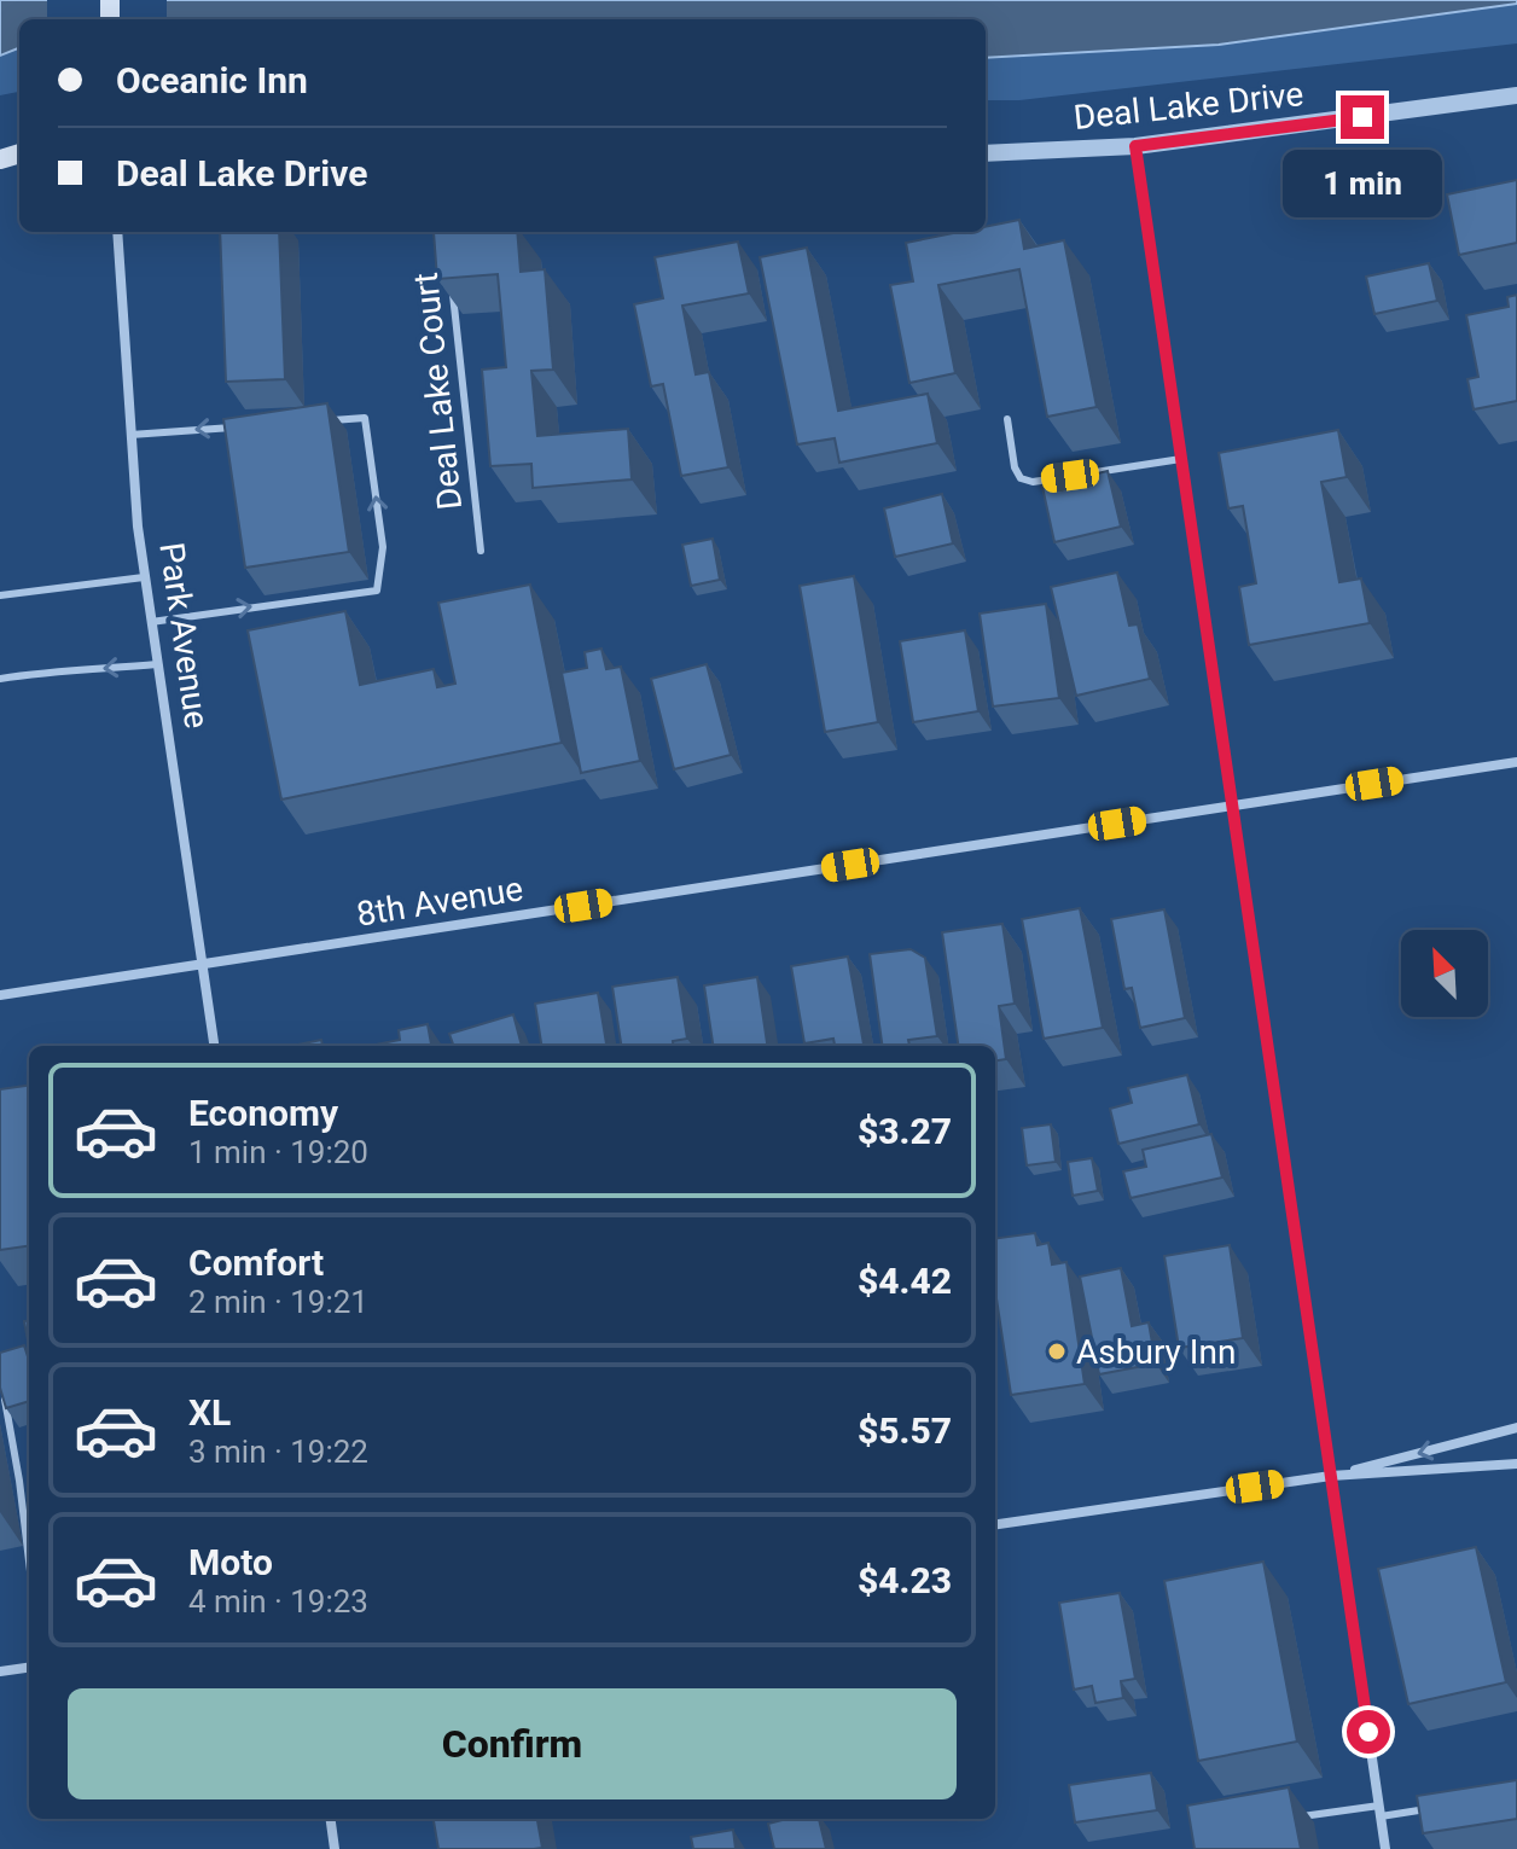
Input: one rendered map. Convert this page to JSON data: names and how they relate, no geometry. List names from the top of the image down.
{
  "streets": {
    "street": ["Deal Lake Drive", "Park Avenue", "8th Avenue"],
    "lane": ["Deal Lake Court"]
  },
  "crossings": [
    ["Park Avenue", "8th Avenue"]
  ],
  "places": ["Asbury Inn"],
  "north": "top left",
  "page": {
    "banner": ["Oceanic Inn", "Deal Lake Drive"],
    "bubble": "1 min",
    "list": [
      {
        "name": "Economy",
        "note": "1 min · 19:20",
        "value": "$3.27"
      },
      {
        "name": "Comfort",
        "note": "2 min · 19:21",
        "value": "$4.42"
      },
      {
        "name": "XL",
        "note": "3 min · 19:22",
        "value": "$5.57"
      },
      {
        "name": "Moto",
        "note": "4 min · 19:23",
        "value": "$4.23"
      }
    ],
    "buttons": "Confirm"
  }
}
